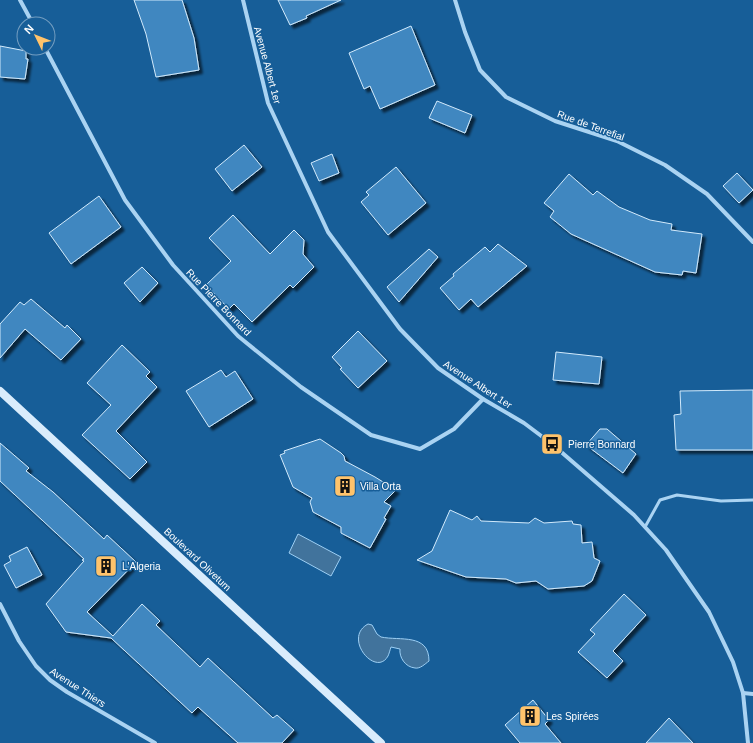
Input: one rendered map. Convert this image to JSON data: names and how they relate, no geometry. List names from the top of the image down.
{
  "streets": {
    "main road": ["Boulevard Olivetum"],
    "street": [
      "Avenue Albert 1er",
      "Rue de Terrefial",
      "Rue Pierre Bonnard",
      "Avenue Thiers"
    ]
  },
  "crossings": [
    ["Avenue Albert 1er", "Rue Pierre Bonnard"]
  ],
  "places": {
    "bus stop": ["Pierre Bonnard"],
    "building": ["Villa Orta", "L'Algeria", "Les Spirées"]
  },
  "north": "top left"
}
